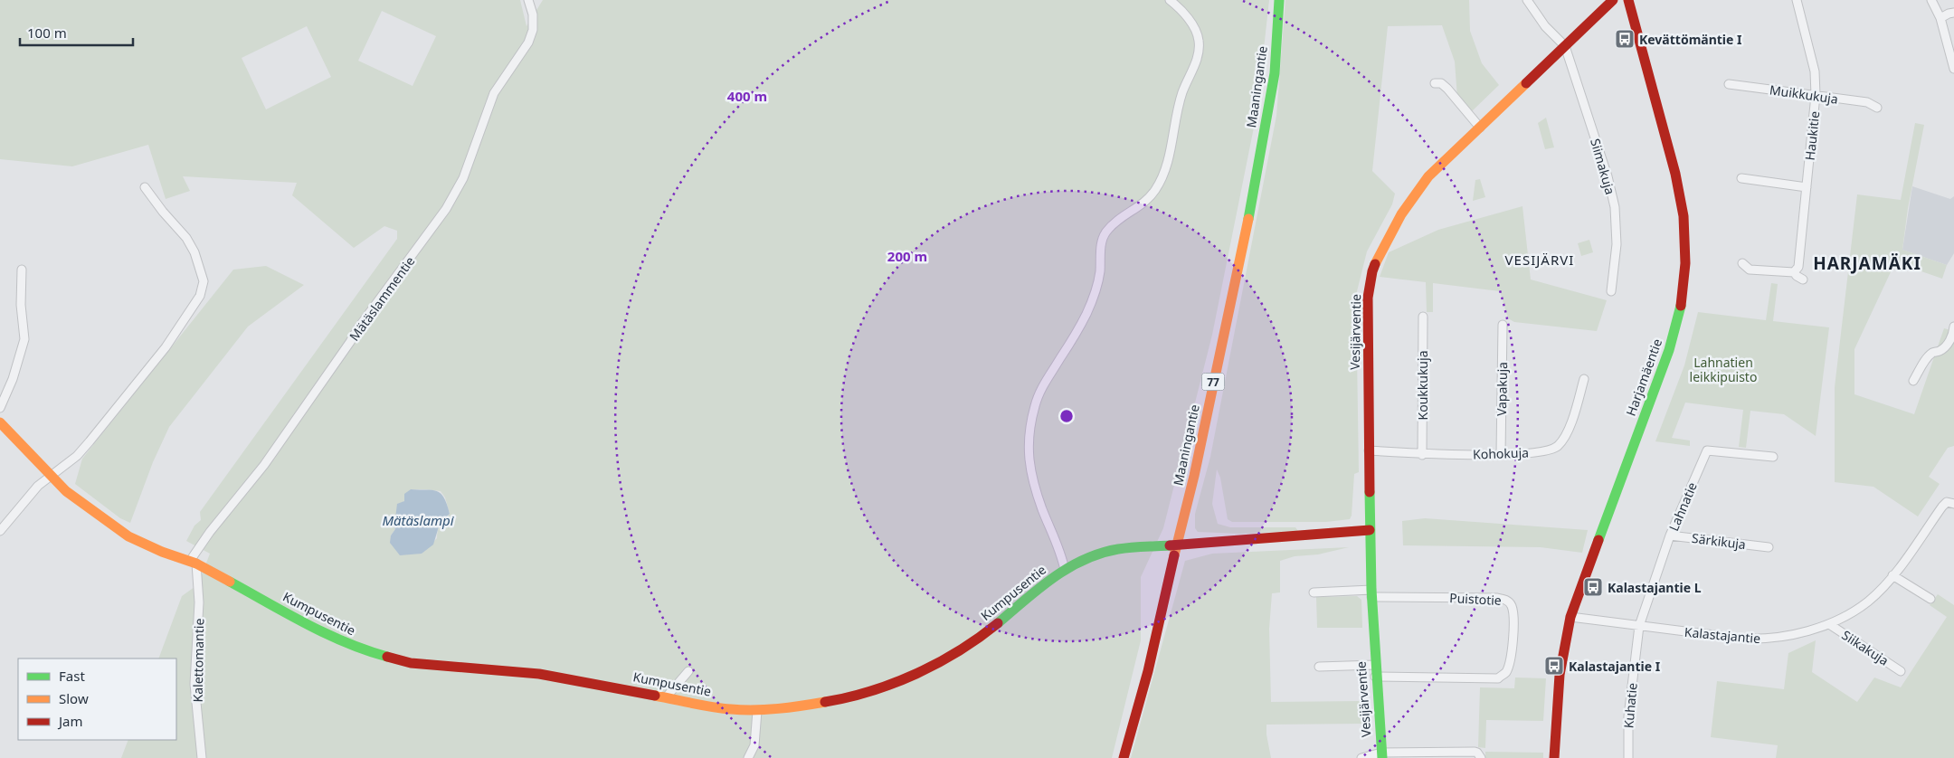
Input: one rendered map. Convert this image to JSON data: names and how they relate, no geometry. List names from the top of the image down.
{
  "streets": {
    "street": [
      "Maaningantie",
      "Muikkukuja",
      "Haukitie",
      "Siimakuja",
      "Mätäslammentie",
      "Vesijärventie",
      "Harjamäentie",
      "77",
      "Koukkukuja",
      "Vapakuja",
      "Kohokuja",
      "Lahnatie",
      "Särkikuja",
      "Kumpusentie",
      "Puistotie",
      "Kalastajantie",
      "Siikakuja",
      "Kalettomantie",
      "Kuhatie"
    ]
  },
  "crossings": [
    ["Maaningantie", "Kumpusentie"],
    ["Muikkukuja", "Haukitie"],
    ["Siimakuja", "Vesijärventie"],
    ["Mätäslammentie", "Kumpusentie"],
    ["Mätäslammentie", "Kalettomantie"],
    ["Vesijärventie", "Kohokuja"],
    ["Vesijärventie", "Kumpusentie"],
    ["Vesijärventie", "Puistotie"],
    ["Harjamäentie", "Kalastajantie"],
    ["Koukkukuja", "Kohokuja"],
    ["Vapakuja", "Kohokuja"],
    ["Lahnatie", "Särkikuja"],
    ["Lahnatie", "Kalastajantie"],
    ["Lahnatie", "Kuhatie"],
    ["Kumpusentie", "Kalettomantie"],
    ["Kalastajantie", "Siikakuja"],
    ["Kalastajantie", "Kuhatie"]
  ],
  "districts": ["VESIJÄRVI", "HARJAMÄKI"],
  "water": ["Mätäslampi"],
  "parks": ["Lahnatien leikkipuisto"],
  "places": {
    "bus stop": ["Kevättömäntie I", "Kalastajantie L", "Kalastajantie I"]
  },
  "legend": ["Fast", "Slow", "Jam"],
  "scale_bar": "100 m",
  "rings": ["400 m", "200 m"]
}
